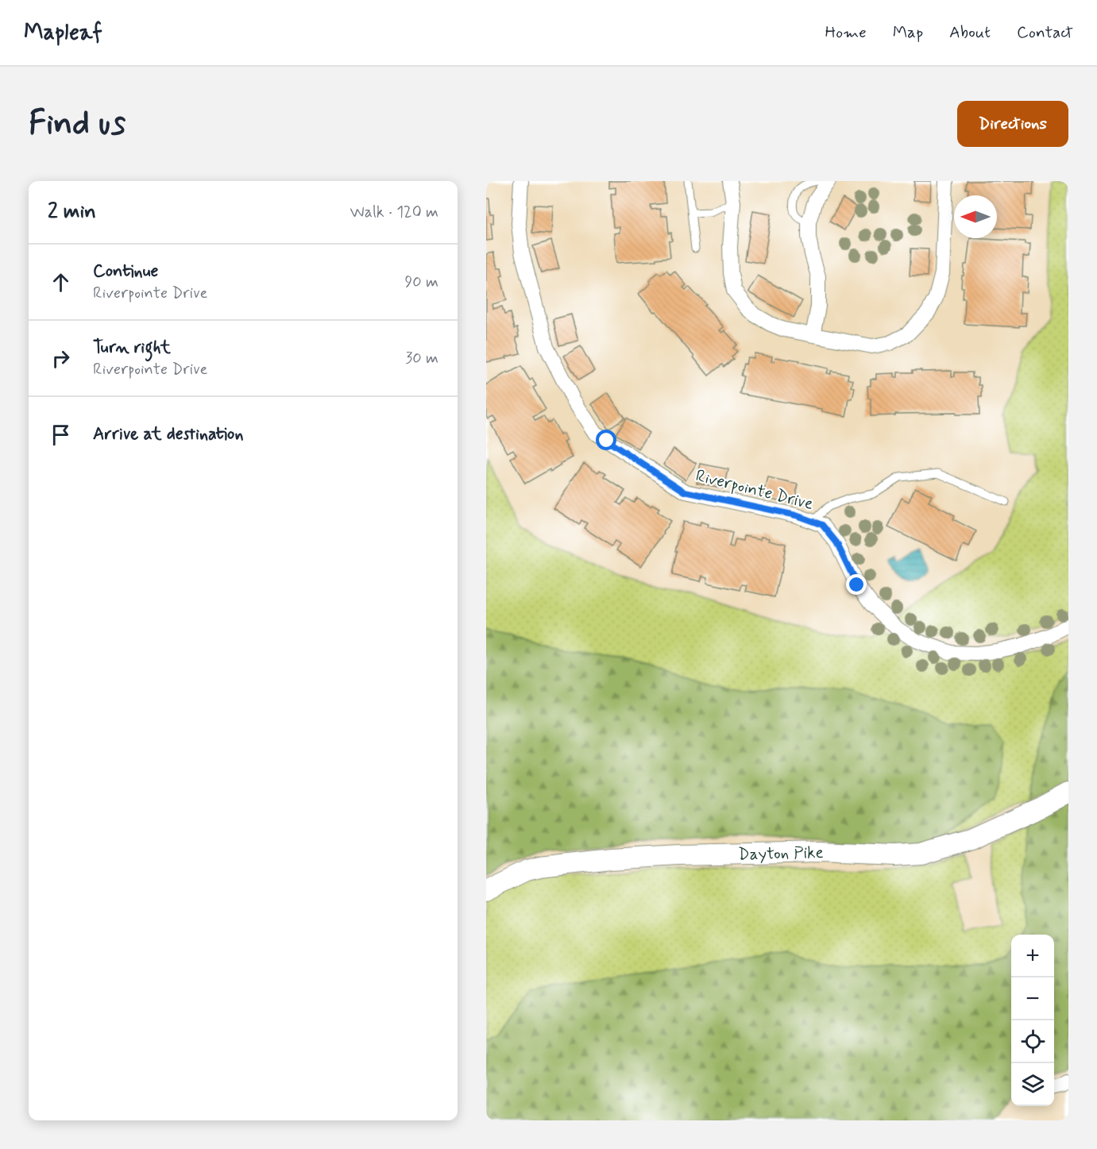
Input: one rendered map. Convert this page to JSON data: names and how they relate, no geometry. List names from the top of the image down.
{
  "streets": {
    "street": ["Riverpointe Drive", "Dayton Pike"]
  },
  "north": "left",
  "page": {
    "header": "Mapleaf",
    "nav": [
      "Home",
      "Map",
      "About",
      "Contact"
    ],
    "buttons": "Directions",
    "title": "Find us",
    "heading": ["2 min", "Walk · 120 m"],
    "list": [
      ["Continue", "Riverpointe Drive", "90 m"],
      ["Turn right", "Riverpointe Drive", "30 m"],
      "Arrive at destination"
    ],
    "map_buttons": ["+", "−"]
  }
}
